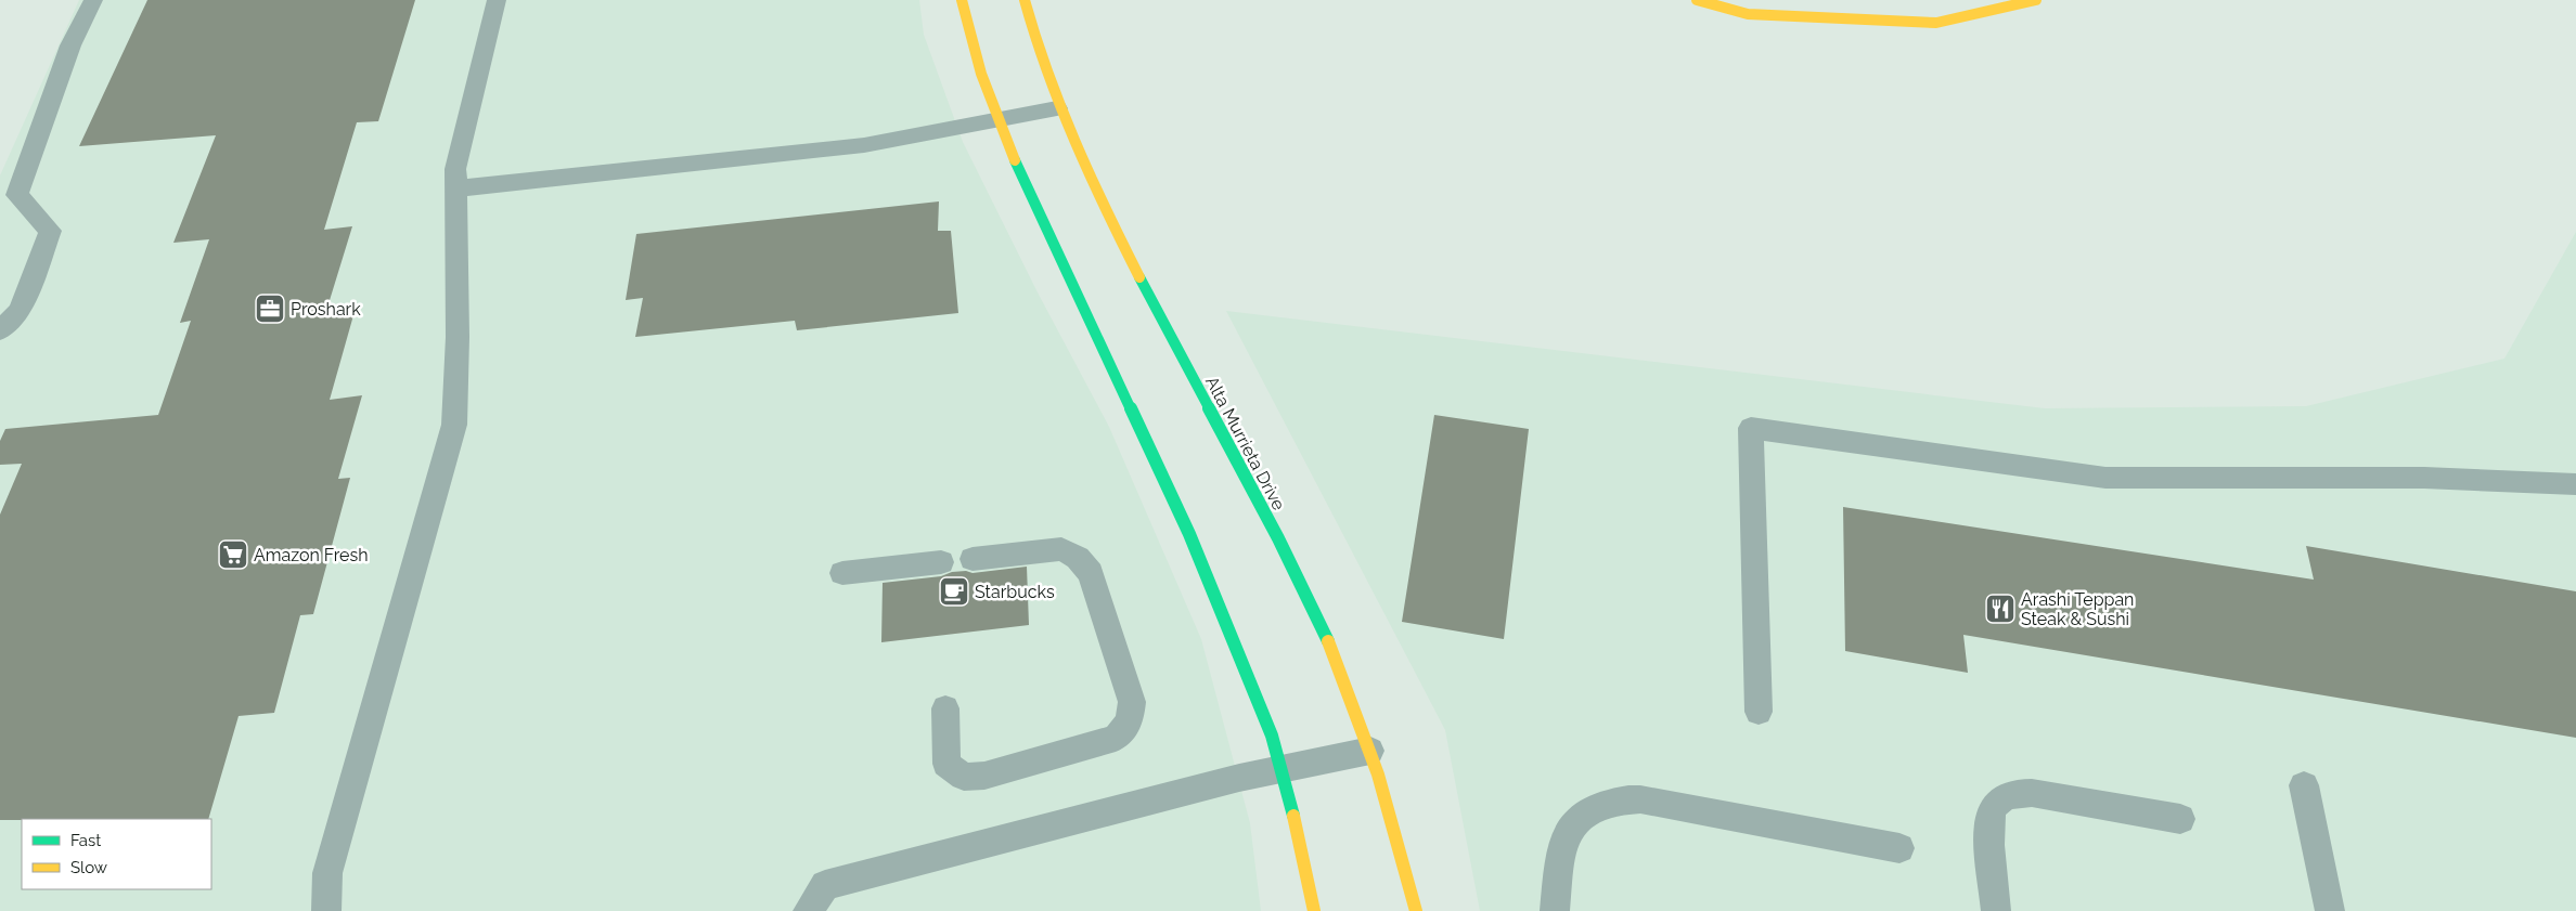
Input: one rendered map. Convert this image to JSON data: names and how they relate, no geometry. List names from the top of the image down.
{
  "streets": {
    "street": ["Alta Murrieta Drive"]
  },
  "places": {
    "office": ["Proshark"],
    "supermarket": ["Amazon Fresh"],
    "cafe": ["Starbucks"],
    "restaurant": ["Arashi Teppan Steak & Sushi"]
  },
  "legend": ["Fast", "Slow"]
}
